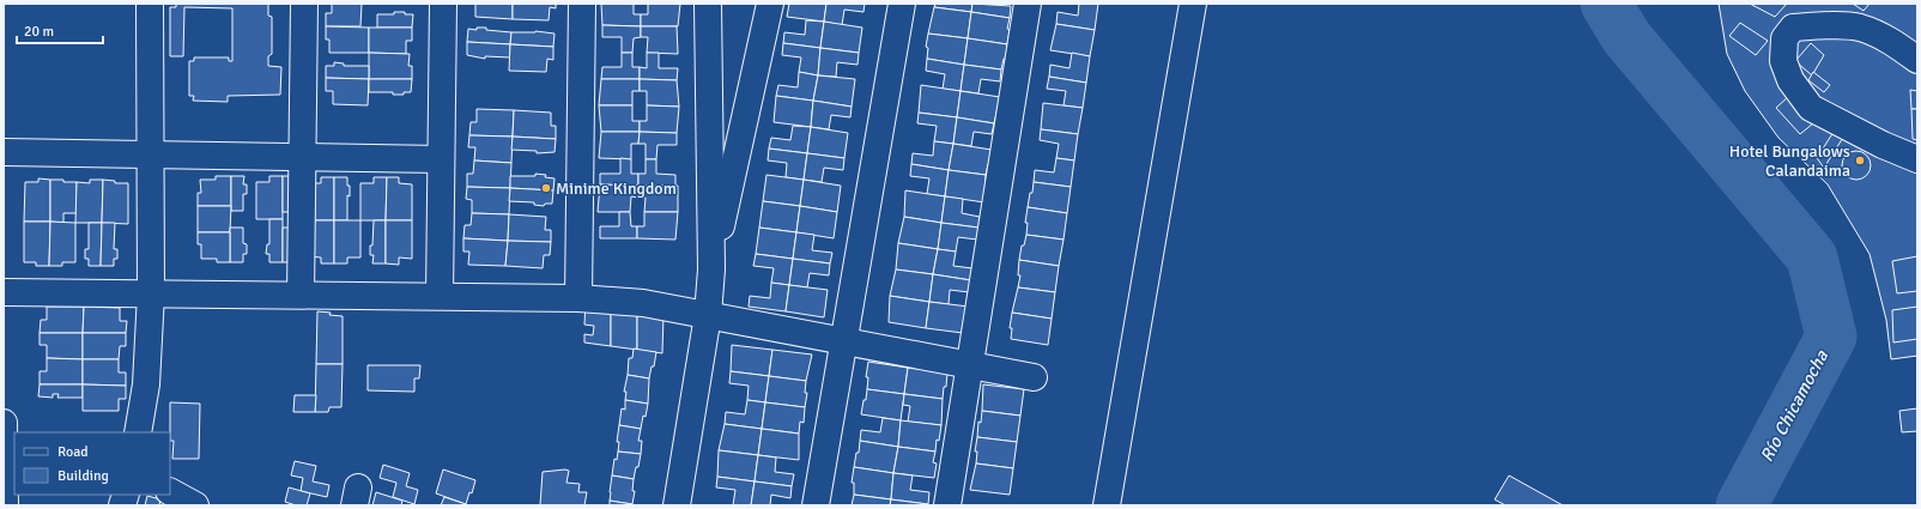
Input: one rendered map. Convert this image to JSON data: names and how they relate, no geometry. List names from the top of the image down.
{
  "water": ["Río Chicamocha"],
  "places": ["Hotel Bungalows Calandaima", "Minime Kingdom"],
  "legend": ["Road", "Building"],
  "scale_bar": "20 m"
}
